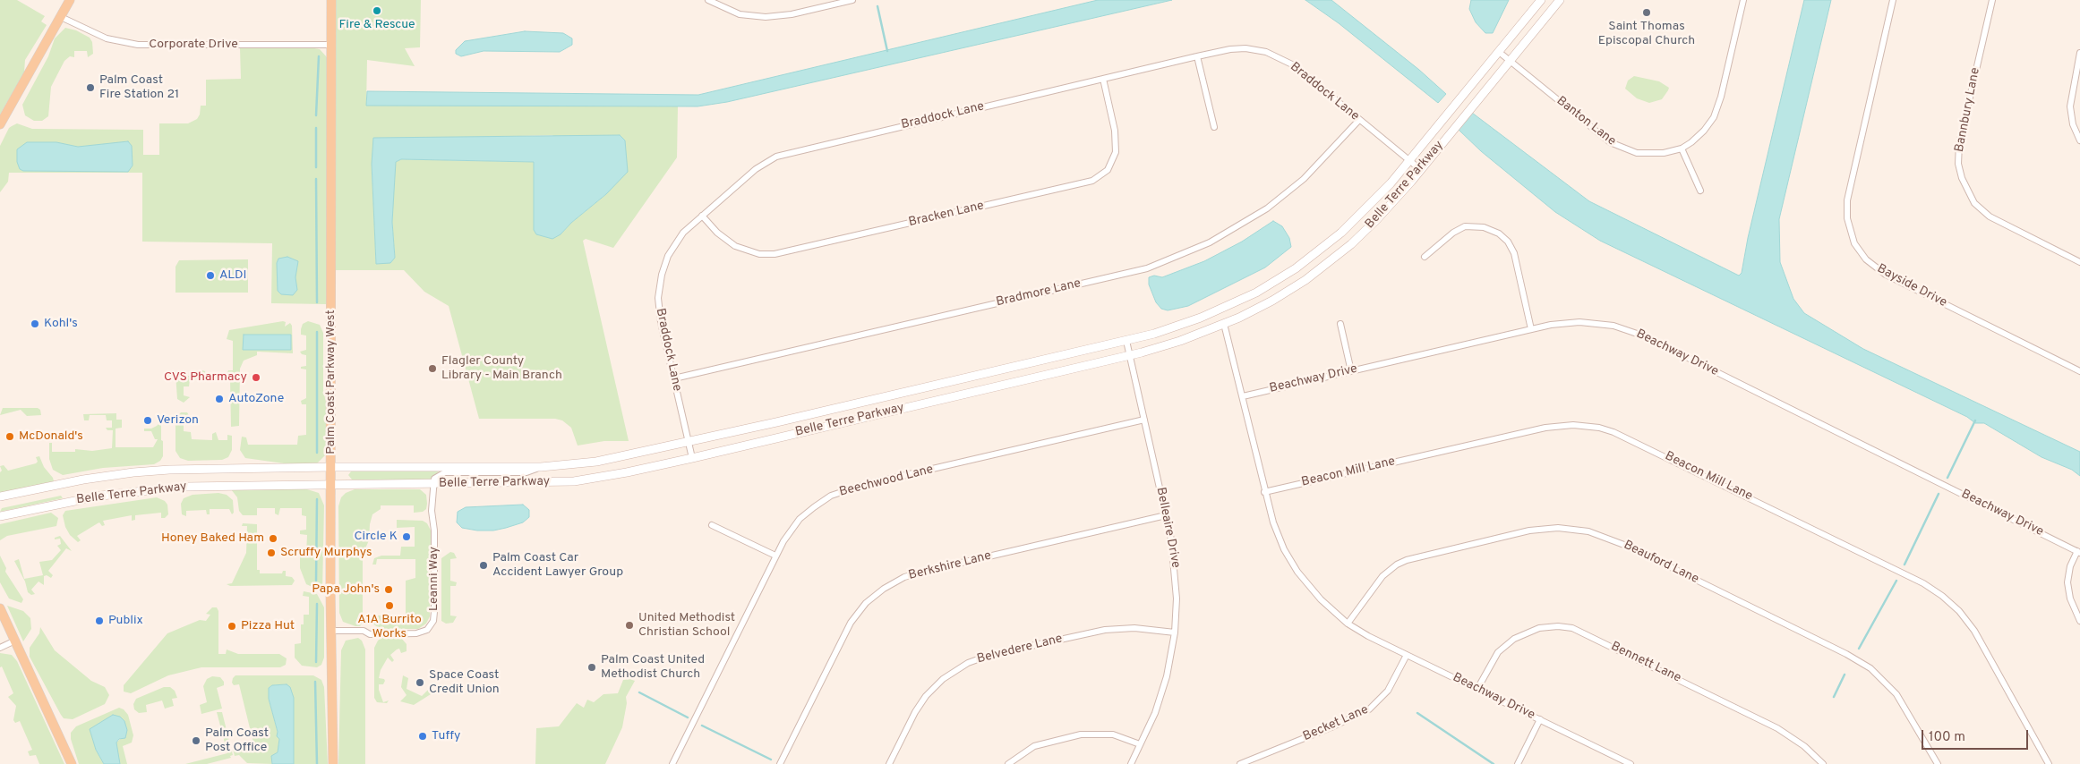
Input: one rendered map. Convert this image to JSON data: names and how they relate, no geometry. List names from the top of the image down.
{
  "streets": {
    "main road": ["Belle Terre Parkway", "Palm Coast Parkway West"],
    "street": [
      "Corporate Drive",
      "Braddock Lane",
      "Bannbury Lane",
      "Banton Lane",
      "Bracken Lane",
      "Bayside Drive",
      "Bradmore Lane",
      "Beachway Drive",
      "Beacon Mill Lane",
      "Beechwood Lane",
      "Belleaire Drive",
      "Beauford Lane",
      "Berkshire Lane",
      "Leanni Way",
      "Belvedere Lane",
      "Bennett Lane",
      "Becket Lane"
    ]
  },
  "crossings": [
    ["Corporate Drive", "Palm Coast Parkway West"],
    ["Braddock Lane", "Belle Terre Parkway"],
    ["Braddock Lane", "Bracken Lane"],
    ["Braddock Lane", "Bradmore Lane"],
    ["Banton Lane", "Belle Terre Parkway"],
    ["Belle Terre Parkway", "Beachway Drive"],
    ["Belle Terre Parkway", "Palm Coast Parkway West"],
    ["Belle Terre Parkway", "Belleaire Drive"],
    ["Belle Terre Parkway", "Leanni Way"],
    ["Beachway Drive", "Beacon Mill Lane"],
    ["Beachway Drive", "Beauford Lane"],
    ["Beachway Drive", "Bennett Lane"],
    ["Beachway Drive", "Becket Lane"],
    ["Palm Coast Parkway West", "Leanni Way"],
    ["Beechwood Lane", "Belleaire Drive"],
    ["Belleaire Drive", "Berkshire Lane"],
    ["Belleaire Drive", "Belvedere Lane"]
  ],
  "places": [
    "Fire & Rescue",
    "Saint Thomas Episcopal Church",
    "Palm Coast Fire Station 21",
    "ALDI",
    "Kohl's",
    "Flagler County Library - Main Branch",
    "CVS Pharmacy",
    "AutoZone",
    "Verizon",
    "McDonald's",
    "Circle K",
    "Honey Baked Ham",
    "Scruffy Murphys",
    "Palm Coast Car Accident Lawyer Group",
    "Papa John's",
    "A1A Burrito Works",
    "Publix",
    "United Methodist Christian School",
    "Pizza Hut",
    "Palm Coast United Methodist Church",
    "Space Coast Credit Union",
    "Tuffy",
    "Palm Coast Post Office"
  ],
  "scale_bar": "100 m"
}
